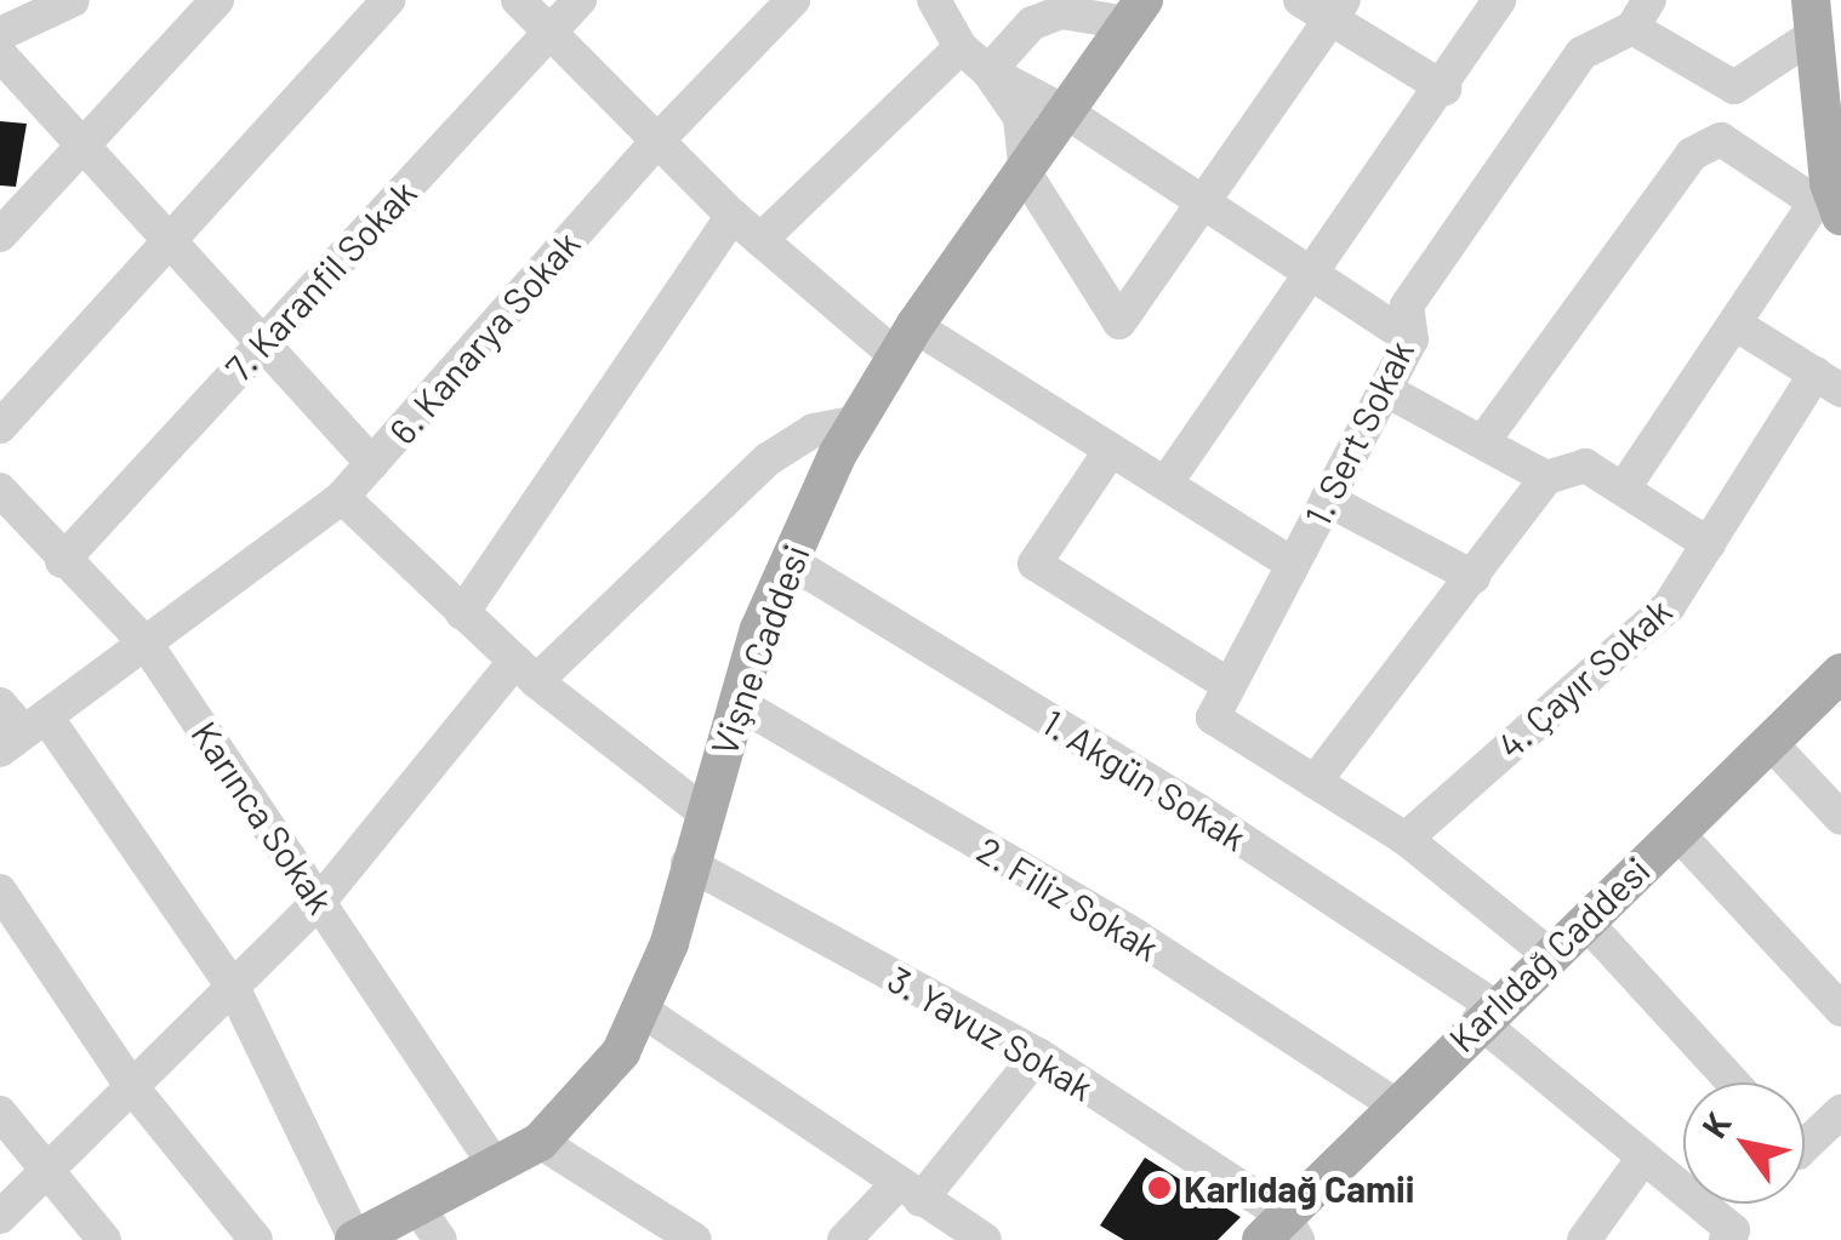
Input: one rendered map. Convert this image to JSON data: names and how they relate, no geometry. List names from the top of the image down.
{
  "streets": {
    "main road": ["Vişne Caddesi", "Karlıdağ Caddesi"],
    "street": [
      "7. Karanfil Sokak",
      "6. Kanarya Sokak",
      "1. Sert Sokak",
      "4. Çayır Sokak",
      "1. Akgün Sokak",
      "Karınca Sokak",
      "2. Filiz Sokak",
      "3. Yavuz Sokak"
    ]
  },
  "crossings": [
    ["7. Karanfil Sokak", "Karınca Sokak"],
    ["6. Kanarya Sokak", "Karınca Sokak"],
    ["Vişne Caddesi", "1. Akgün Sokak"],
    ["Vişne Caddesi", "Karınca Sokak"],
    ["Vişne Caddesi", "2. Filiz Sokak"],
    ["Vişne Caddesi", "3. Yavuz Sokak"],
    ["1. Akgün Sokak", "Karlıdağ Caddesi"],
    ["2. Filiz Sokak", "Karlıdağ Caddesi"],
    ["Karlıdağ Caddesi", "3. Yavuz Sokak"]
  ],
  "places": ["Karlıdağ Camii"],
  "north": "top left"
}
